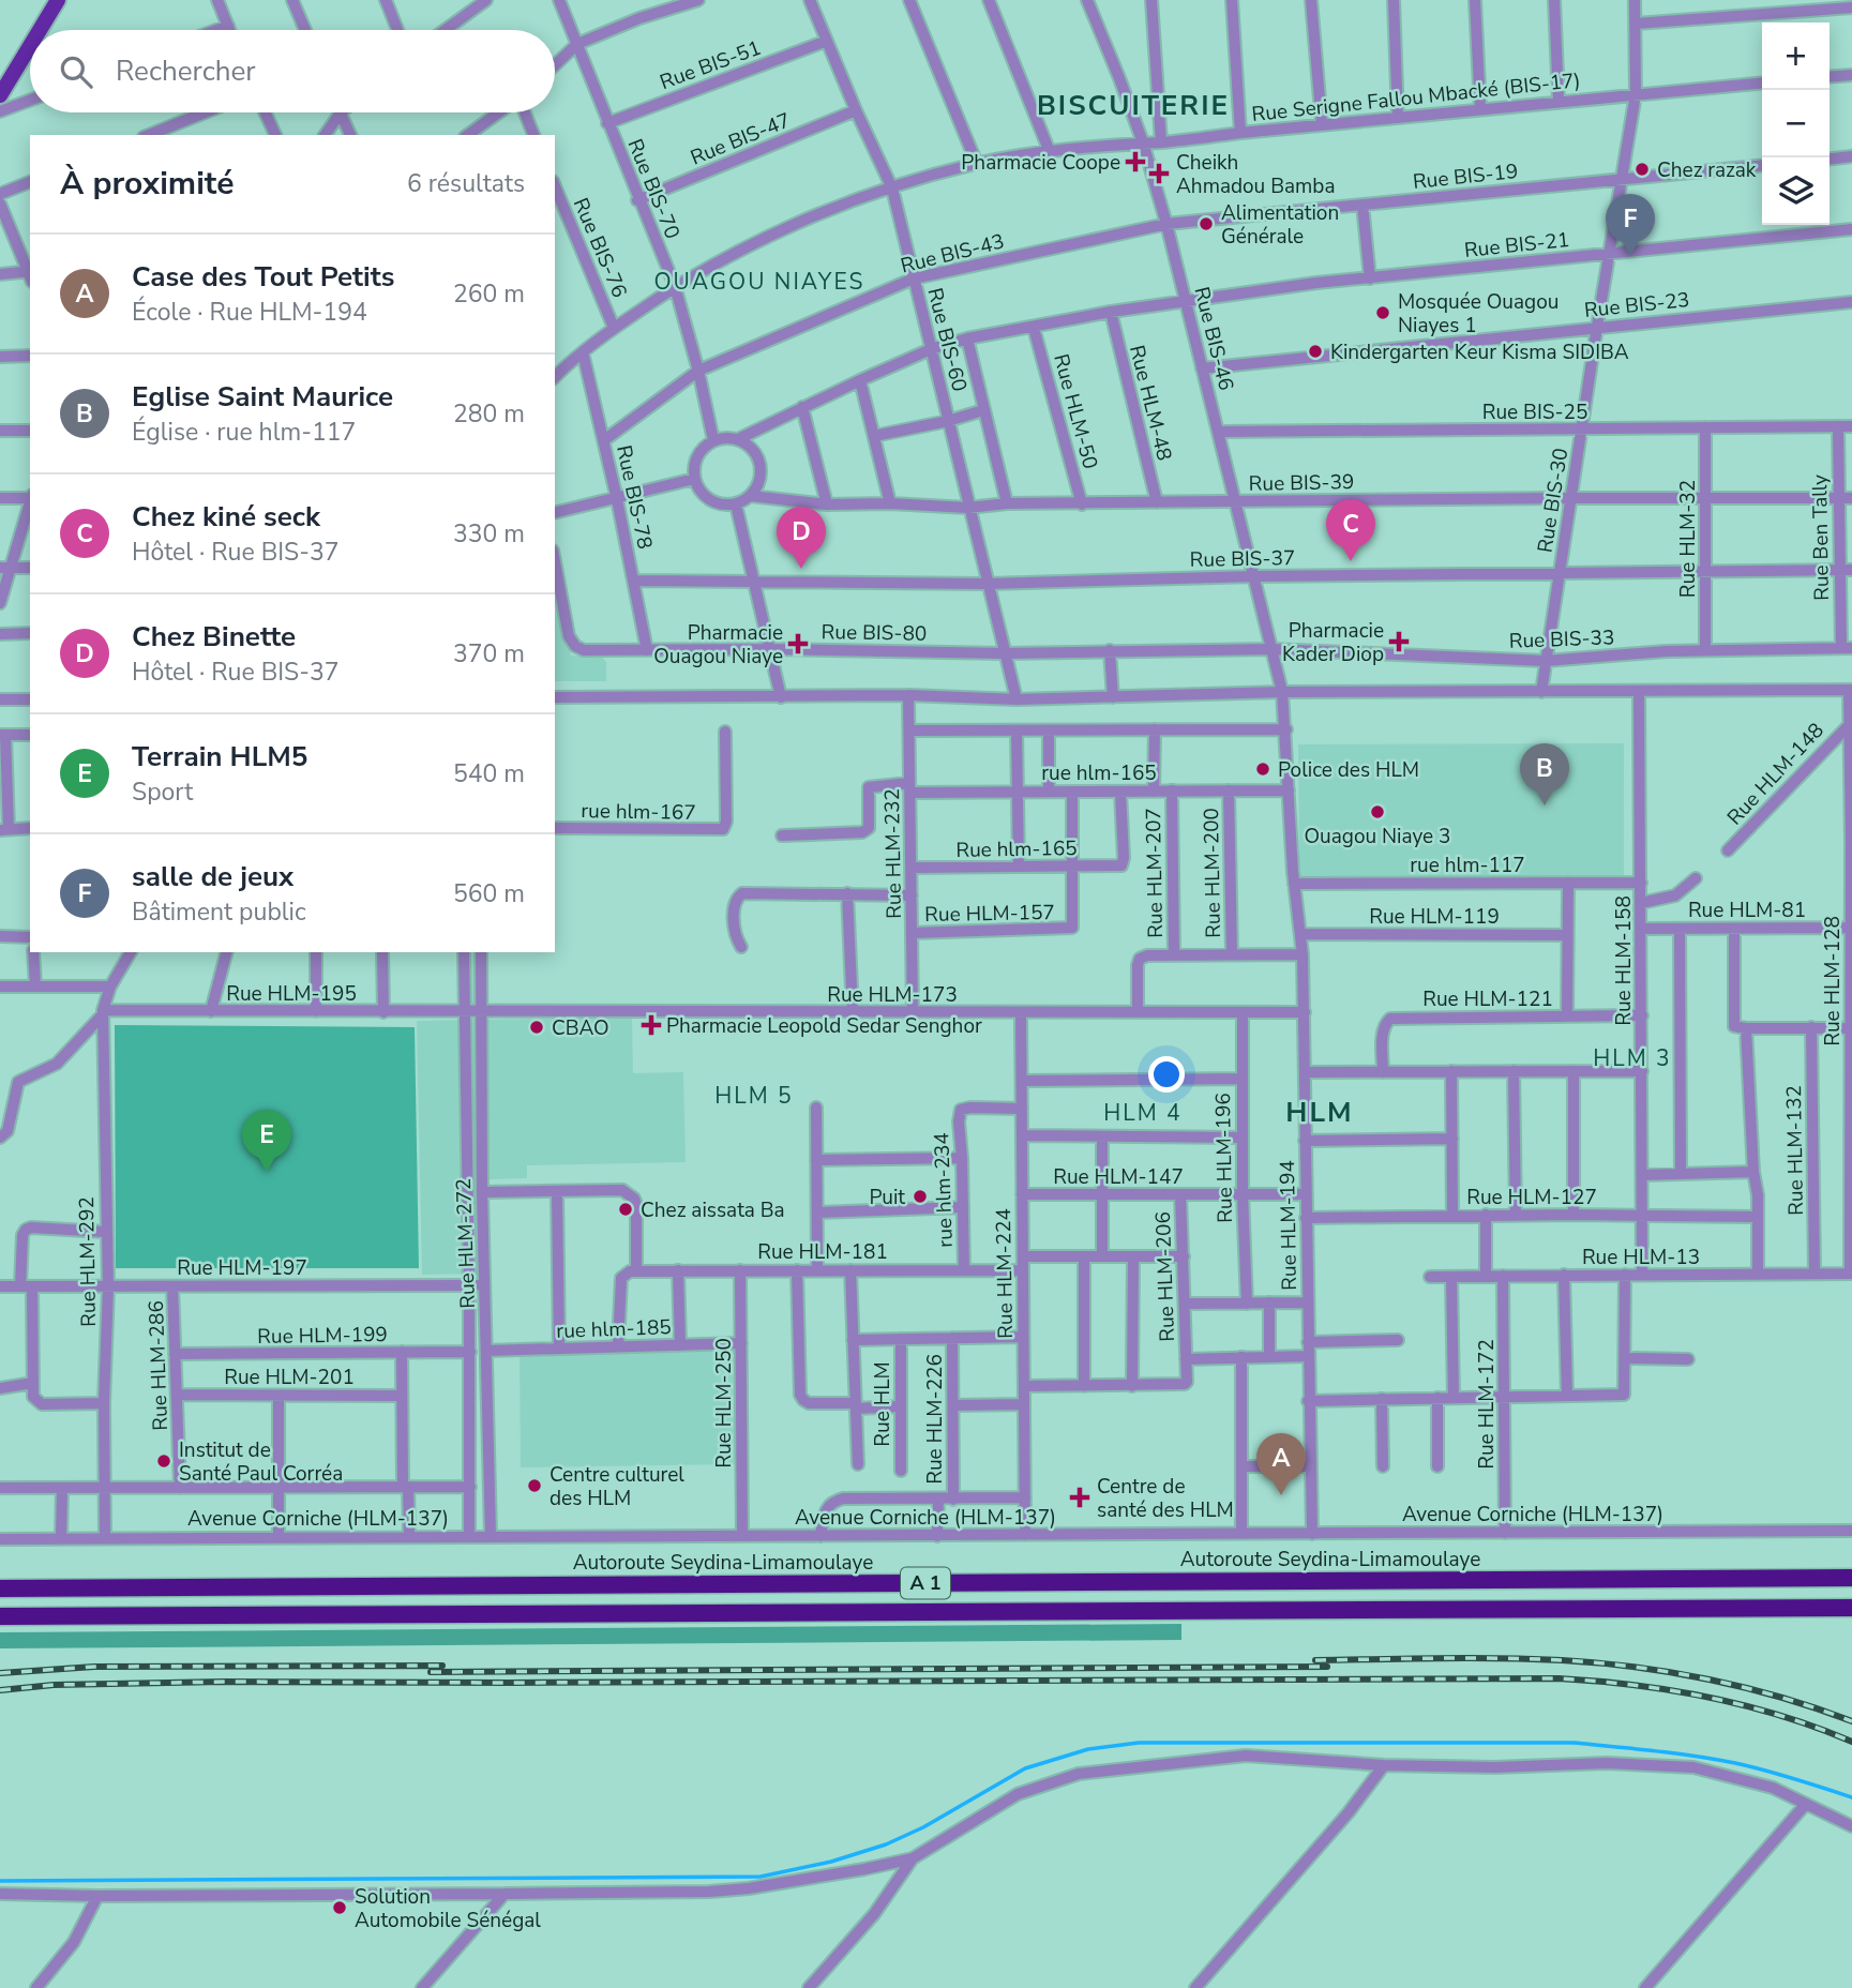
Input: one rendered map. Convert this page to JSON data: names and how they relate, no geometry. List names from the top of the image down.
{
  "streets": {
    "highway": ["Autoroute Seydina-Limamoulaye", "A 1"],
    "street": [
      "Rue BIS-51",
      "Rue Serigne Fallou Mbacké (BIS-17)",
      "Rue BIS-47",
      "Rue BIS-19",
      "Rue BIS-70",
      "Rue BIS-21",
      "Rue BIS-76",
      "Rue BIS-43",
      "Rue BIS-23",
      "Rue BIS-46",
      "Rue BIS-60",
      "Rue HLM-48",
      "Rue HLM-50",
      "Rue BIS-25",
      "Rue BIS-39",
      "Rue BIS-78",
      "Rue BIS-30",
      "Rue Ben Tally",
      "Rue HLM-32",
      "Rue BIS-37",
      "Rue BIS-80",
      "Rue BIS-33",
      "rue hlm-165",
      "Rue HLM-148",
      "rue hlm-167",
      "Rue hlm-165",
      "Rue HLM-232",
      "rue hlm-117",
      "Rue HLM-207",
      "Rue HLM-200",
      "Rue HLM-81",
      "Rue HLM-157",
      "Rue HLM-119",
      "Rue HLM-158",
      "Rue HLM-128",
      "Rue HLM-195",
      "Rue HLM-173",
      "Rue HLM-121",
      "Rue HLM-132",
      "Rue HLM-196",
      "Rue HLM-147",
      "rue hlm-234",
      "Rue HLM-127",
      "Rue HLM-194",
      "Rue HLM-272",
      "Rue HLM-181",
      "Rue HLM-13",
      "Rue HLM-292",
      "Rue HLM-197",
      "Rue HLM-224",
      "Rue HLM-206",
      "rue hlm-185",
      "Rue HLM-199",
      "Rue HLM-286",
      "Rue HLM-201",
      "Rue HLM-250",
      "Rue HLM",
      "Rue HLM-172",
      "Rue HLM-226",
      "Avenue Corniche (HLM-137)"
    ]
  },
  "crossings": [
    ["Rue BIS-51", "Rue BIS-70"],
    ["Rue BIS-51", "Rue BIS-60"],
    ["Rue Serigne Fallou Mbacké (BIS-17)", "Rue BIS-70"],
    ["Rue Serigne Fallou Mbacké (BIS-17)", "Rue BIS-76"],
    ["Rue Serigne Fallou Mbacké (BIS-17)", "Rue BIS-46"],
    ["Rue Serigne Fallou Mbacké (BIS-17)", "Rue BIS-60"],
    ["Rue Serigne Fallou Mbacké (BIS-17)", "Rue BIS-78"],
    ["Rue Serigne Fallou Mbacké (BIS-17)", "Rue BIS-30"],
    ["Rue BIS-47", "Rue BIS-70"],
    ["Rue BIS-47", "Rue BIS-60"],
    ["Rue BIS-19", "Rue BIS-43"],
    ["Rue BIS-19", "Rue BIS-46"],
    ["Rue BIS-19", "Rue BIS-30"],
    ["Rue BIS-70", "Rue BIS-21"],
    ["Rue BIS-70", "Rue BIS-43"],
    ["Rue BIS-70", "Rue BIS-39"],
    ["Rue BIS-21", "Rue BIS-46"],
    ["Rue BIS-21", "Rue BIS-60"],
    ["Rue BIS-21", "Rue HLM-48"],
    ["Rue BIS-21", "Rue HLM-50"],
    ["Rue BIS-21", "Rue BIS-39"],
    ["Rue BIS-21", "Rue BIS-30"],
    ["Rue BIS-43", "Rue BIS-46"],
    ["Rue BIS-43", "Rue BIS-60"],
    ["Rue BIS-43", "Rue BIS-78"],
    ["Rue BIS-23", "Rue BIS-46"],
    ["Rue BIS-23", "Rue BIS-30"],
    ["Rue BIS-46", "Rue BIS-25"],
    ["Rue BIS-46", "Rue BIS-39"],
    ["Rue BIS-46", "Rue BIS-37"],
    ["Rue BIS-46", "Rue BIS-80"],
    ["Rue BIS-46", "Rue BIS-33"],
    ["Rue BIS-46", "Rue HLM-194"],
    ["Rue BIS-60", "Rue BIS-39"],
    ["Rue BIS-60", "Rue BIS-37"],
    ["Rue BIS-60", "Rue BIS-80"],
    ["Rue HLM-48", "Rue BIS-39"],
    ["Rue HLM-50", "Rue BIS-39"],
    ["Rue BIS-25", "Rue BIS-30"],
    ["Rue BIS-25", "Rue Ben Tally"],
    ["Rue BIS-25", "Rue HLM-32"],
    ["Rue BIS-39", "Rue BIS-30"],
    ["Rue BIS-39", "Rue Ben Tally"],
    ["Rue BIS-39", "Rue HLM-32"],
    ["Rue BIS-78", "Rue BIS-37"],
    ["Rue BIS-78", "Rue BIS-80"],
    ["Rue BIS-30", "Rue BIS-37"],
    ["Rue BIS-30", "Rue BIS-33"],
    ["Rue Ben Tally", "Rue BIS-37"],
    ["Rue Ben Tally", "Rue BIS-33"],
    ["Rue HLM-32", "Rue BIS-37"],
    ["Rue HLM-32", "Rue BIS-33"],
    ["Rue BIS-80", "Rue BIS-33"],
    ["rue hlm-165", "Rue hlm-165"],
    ["rue hlm-165", "Rue HLM-232"],
    ["rue hlm-165", "Rue HLM-207"],
    ["rue hlm-165", "Rue HLM-200"],
    ["rue hlm-165", "Rue HLM-194"],
    ["Rue HLM-148", "Rue HLM-128"],
    ["Rue hlm-165", "Rue HLM-232"],
    ["Rue hlm-165", "Rue HLM-157"],
    ["Rue HLM-232", "Rue HLM-157"],
    ["Rue HLM-232", "Rue HLM-173"],
    ["rue hlm-117", "Rue HLM-158"],
    ["rue hlm-117", "Rue HLM-194"],
    ["Rue HLM-81", "Rue HLM-158"],
    ["Rue HLM-81", "Rue HLM-128"],
    ["Rue HLM-119", "Rue HLM-194"],
    ["Rue HLM-158", "Rue HLM-121"],
    ["Rue HLM-158", "Rue HLM-127"],
    ["Rue HLM-158", "Rue HLM-13"],
    ["Rue HLM-128", "Rue HLM-13"],
    ["Rue HLM-195", "Rue HLM-173"],
    ["Rue HLM-195", "Rue HLM-272"],
    ["Rue HLM-195", "Rue HLM-292"],
    ["Rue HLM-173", "Rue HLM-196"],
    ["Rue HLM-173", "Rue HLM-194"],
    ["Rue HLM-173", "Rue HLM-272"],
    ["Rue HLM-173", "Rue HLM-224"],
    ["Rue HLM-132", "Rue HLM-13"],
    ["Rue HLM-196", "Rue HLM-147"],
    ["Rue HLM-147", "Rue HLM-194"],
    ["Rue HLM-147", "Rue HLM-224"],
    ["Rue HLM-147", "Rue HLM-206"],
    ["rue hlm-234", "Rue HLM-181"],
    ["rue hlm-234", "Rue HLM-224"],
    ["Rue HLM-127", "Rue HLM-194"],
    ["Rue HLM-194", "Avenue Corniche (HLM-137)"],
    ["Rue HLM-272", "Rue HLM-197"],
    ["Rue HLM-272", "rue hlm-185"],
    ["Rue HLM-272", "Rue HLM-199"],
    ["Rue HLM-272", "Avenue Corniche (HLM-137)"],
    ["Rue HLM-181", "Rue HLM-224"],
    ["Rue HLM-181", "rue hlm-185"],
    ["Rue HLM-181", "Rue HLM-250"],
    ["Rue HLM-13", "Rue HLM-172"],
    ["Rue HLM-292", "Rue HLM-197"],
    ["Rue HLM-292", "Avenue Corniche (HLM-137)"],
    ["Rue HLM-197", "Rue HLM-286"],
    ["Rue HLM-224", "Avenue Corniche (HLM-137)"],
    ["rue hlm-185", "Rue HLM-250"],
    ["Rue HLM-199", "Rue HLM-286"],
    ["Rue HLM-286", "Rue HLM-201"],
    ["Rue HLM-250", "Avenue Corniche (HLM-137)"],
    ["Rue HLM-172", "Avenue Corniche (HLM-137)"]
  ],
  "districts": [
    "BISCUITERIE",
    "OUAGOU NIAYES",
    "HLM 3",
    "HLM 5",
    "HLM",
    "HLM 4"
  ],
  "places": {
    "health": [
      "Pharmacie Coope",
      "Cheikh Ahmadou Bamba",
      "Pharmacie Kader Diop",
      "Pharmacie Ouagou Niaye",
      "Pharmacie Leopold Sedar Senghor",
      "Centre de santé des HLM"
    ],
    "other": [
      "Chez razak",
      "Alimentation Générale",
      "Mosquée Ouagou Niayes 1",
      "Kindergarten Keur Kisma SIDIBA",
      "Police des HLM",
      "Ouagou Niaye 3",
      "CBAO",
      "Puit",
      "Chez aissata Ba",
      "Institut de Santé Paul Corréa",
      "Centre culturel des HLM",
      "Solution Automobile Sénégal"
    ]
  },
  "page": {
    "map_buttons": ["+", "−"],
    "search": "Rechercher",
    "heading": ["À proximité", "6 résultats"],
    "pins": [
      "F",
      "C",
      "D",
      "B",
      "E",
      "A"
    ],
    "list": [
      {
        "mark": "A",
        "name": "Case des Tout Petits",
        "note": "École · Rue HLM-194",
        "value": "260 m"
      },
      {
        "mark": "B",
        "name": "Eglise Saint Maurice",
        "note": "Église · rue hlm-117",
        "value": "280 m"
      },
      {
        "mark": "C",
        "name": "Chez kiné seck",
        "note": "Hôtel · Rue BIS-37",
        "value": "330 m"
      },
      {
        "mark": "D",
        "name": "Chez Binette",
        "note": "Hôtel · Rue BIS-37",
        "value": "370 m"
      },
      {
        "mark": "E",
        "name": "Terrain HLM5",
        "note": "Sport",
        "value": "540 m"
      },
      {
        "mark": "F",
        "name": "salle de jeux",
        "note": "Bâtiment public",
        "value": "560 m"
      }
    ]
  }
}
